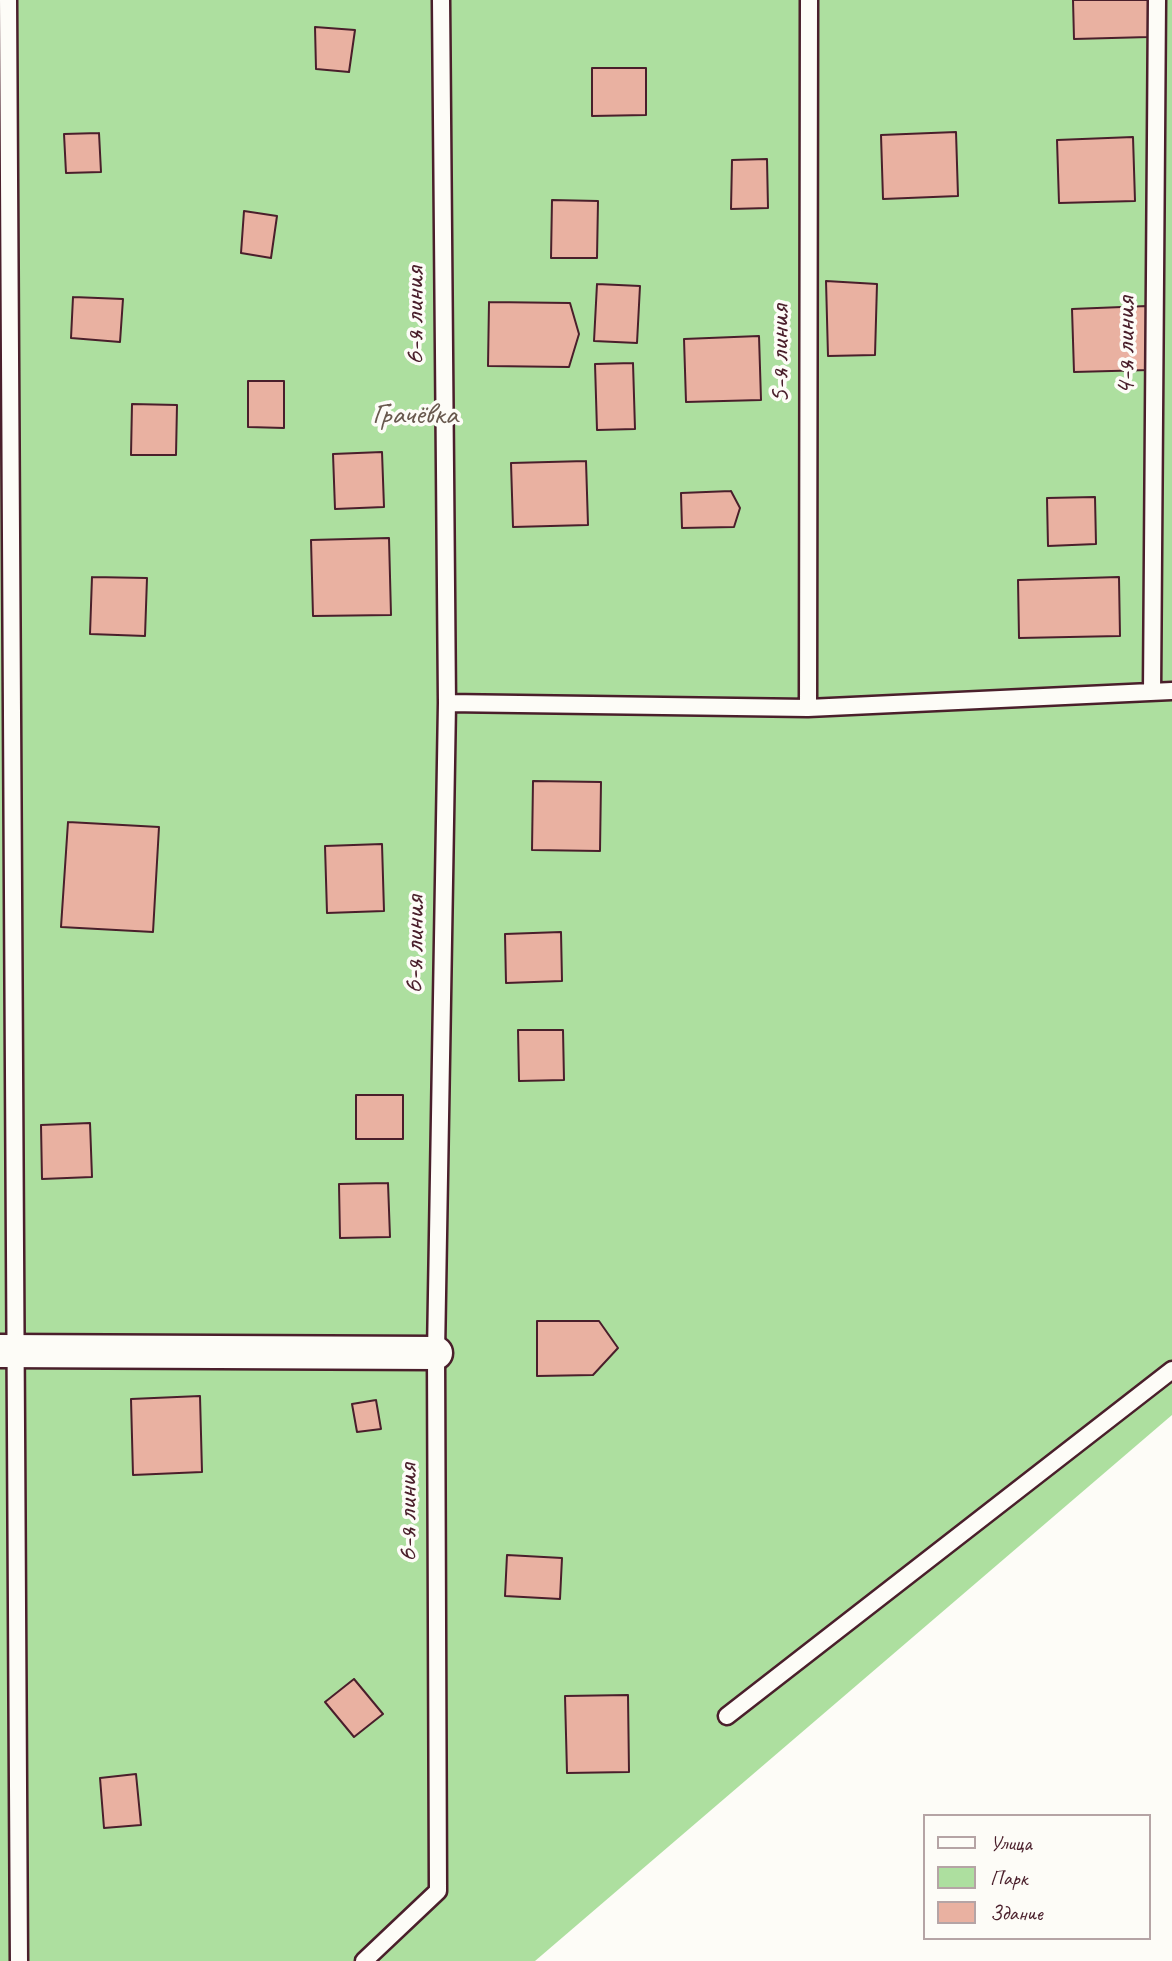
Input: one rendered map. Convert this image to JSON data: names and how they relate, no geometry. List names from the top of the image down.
{
  "streets": {
    "lane": ["6-я линия", "4-я линия", "5-я линия"]
  },
  "parks": ["Грачёвка"],
  "legend": ["Улица", "Парк", "Здание"]
}
